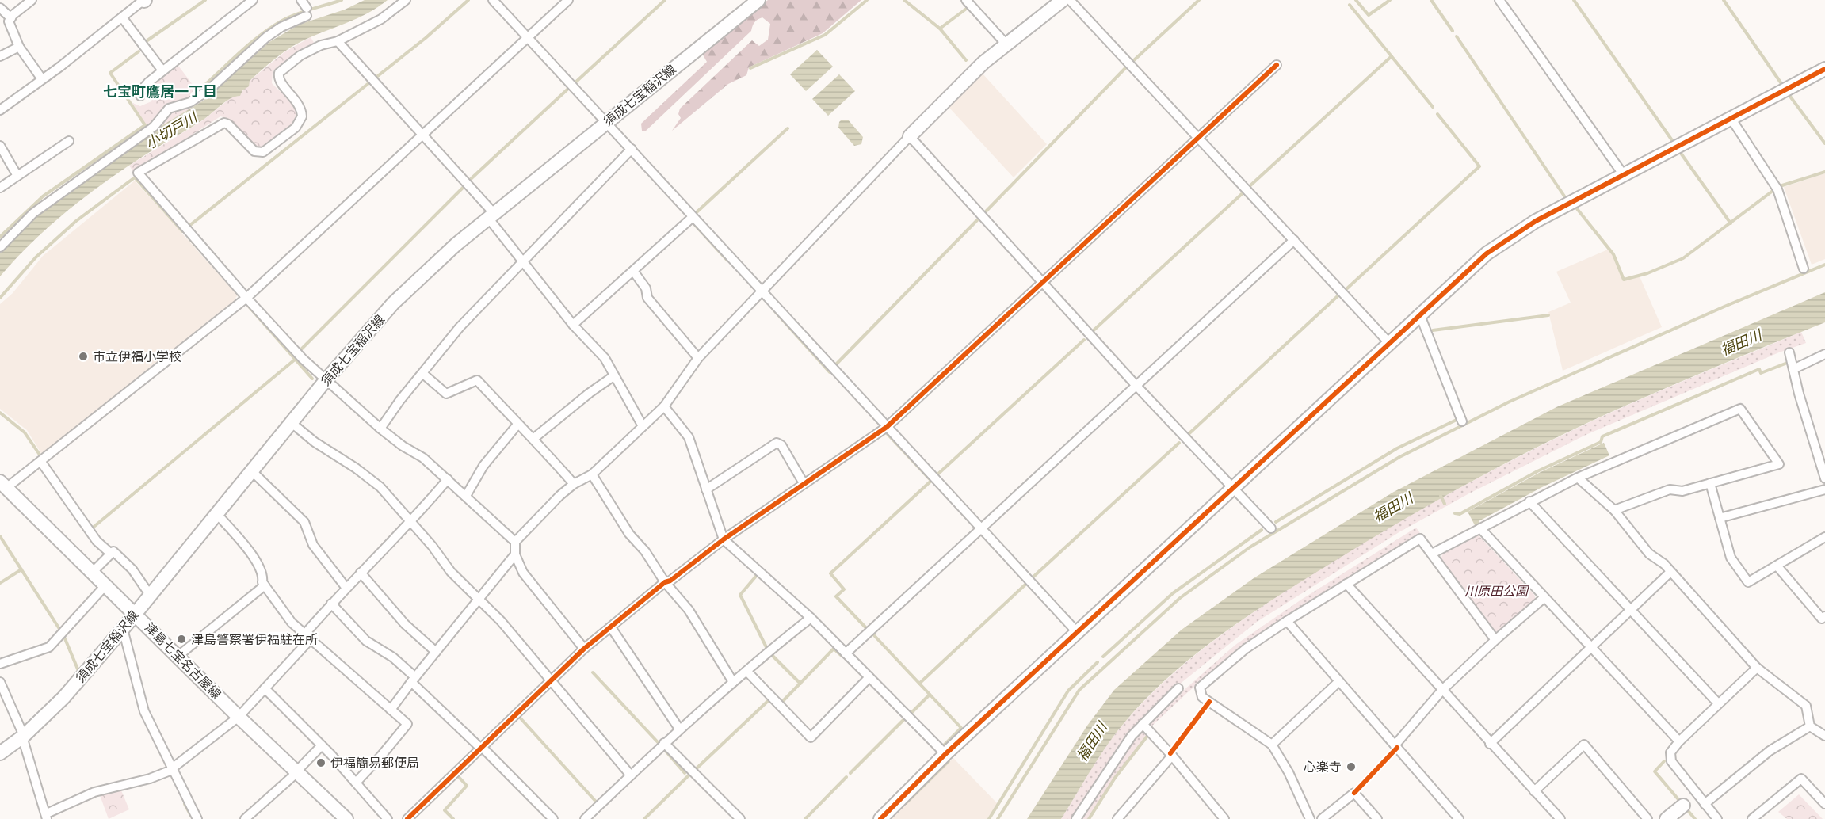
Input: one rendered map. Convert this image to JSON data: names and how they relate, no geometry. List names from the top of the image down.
{
  "streets": {
    "main road": ["須成七宝稲沢線", "津島七宝名古屋線"]
  },
  "crossings": [
    ["須成七宝稲沢線", "津島七宝名古屋線"]
  ],
  "districts": ["七宝町鷹居一丁目"],
  "water": ["小切戸川", "福田川"],
  "parks": ["川原田公園"],
  "places": [
    "市立伊福小学校",
    "津島警察署伊福駐在所",
    "伊福簡易郵便局",
    "心楽寺"
  ]
}
